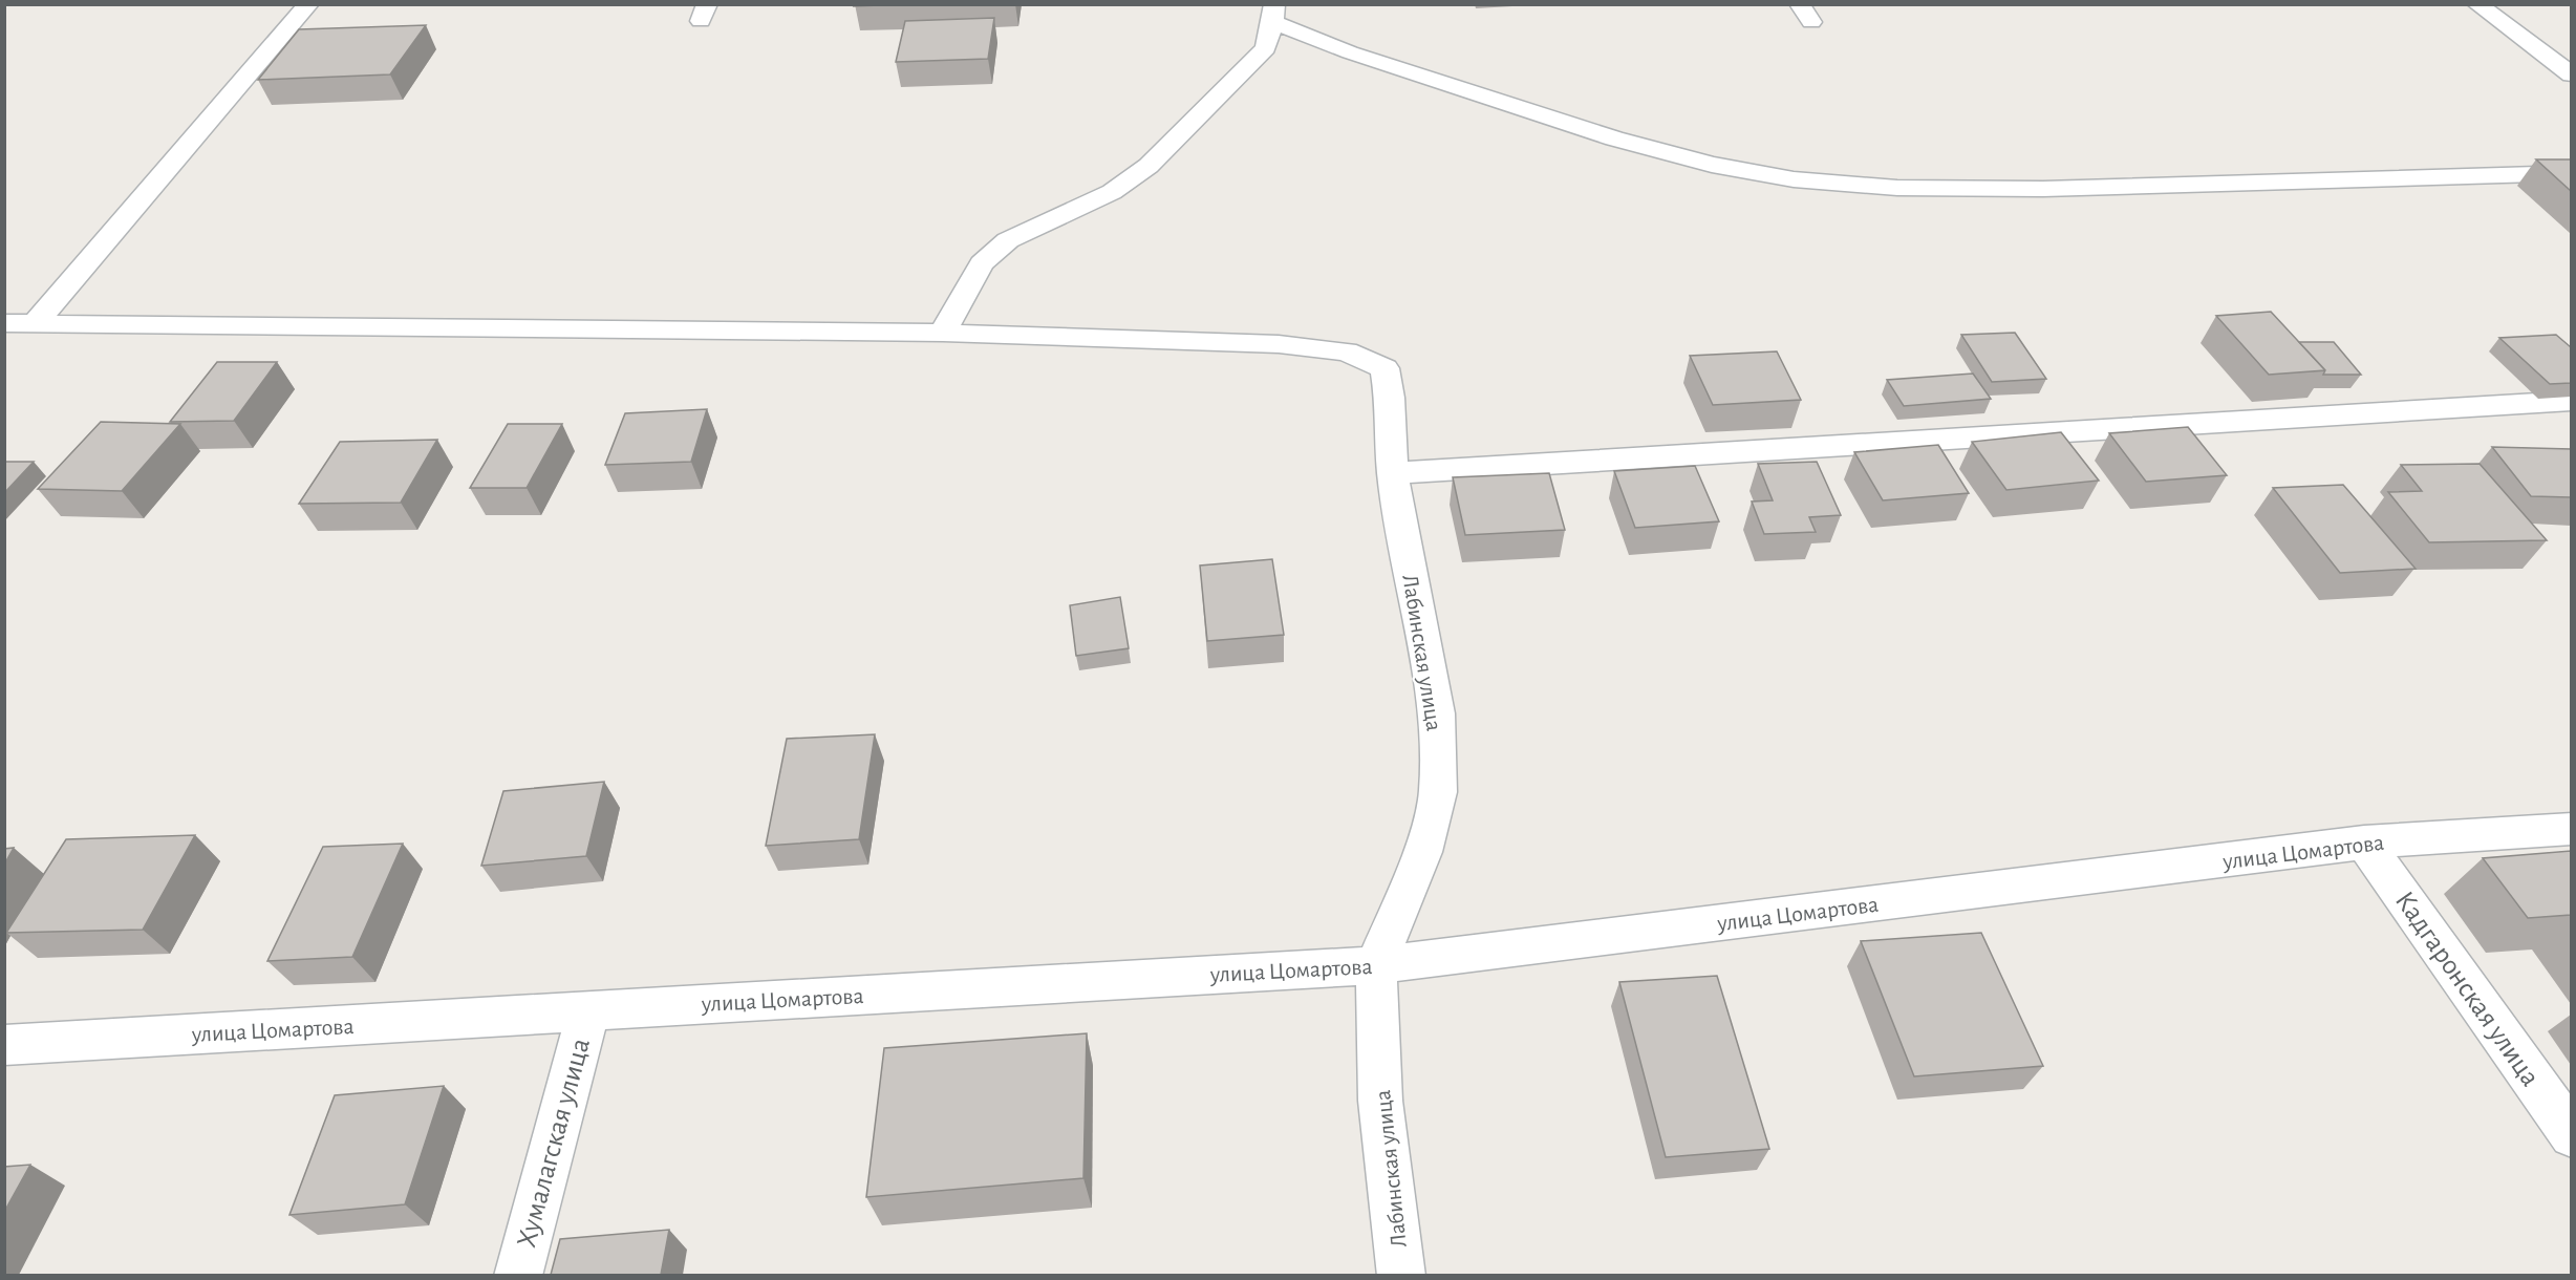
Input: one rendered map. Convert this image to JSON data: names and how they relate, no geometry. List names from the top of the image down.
{
  "streets": {
    "street": [
      "Лабинская улица",
      "улица Цомартова",
      "Кадгаронская улица",
      "Хумалагская улица"
    ]
  },
  "crossings": [
    ["Лабинская улица", "улица Цомартова"],
    ["улица Цомартова", "Кадгаронская улица"],
    ["улица Цомартова", "Хумалагская улица"]
  ]
}
